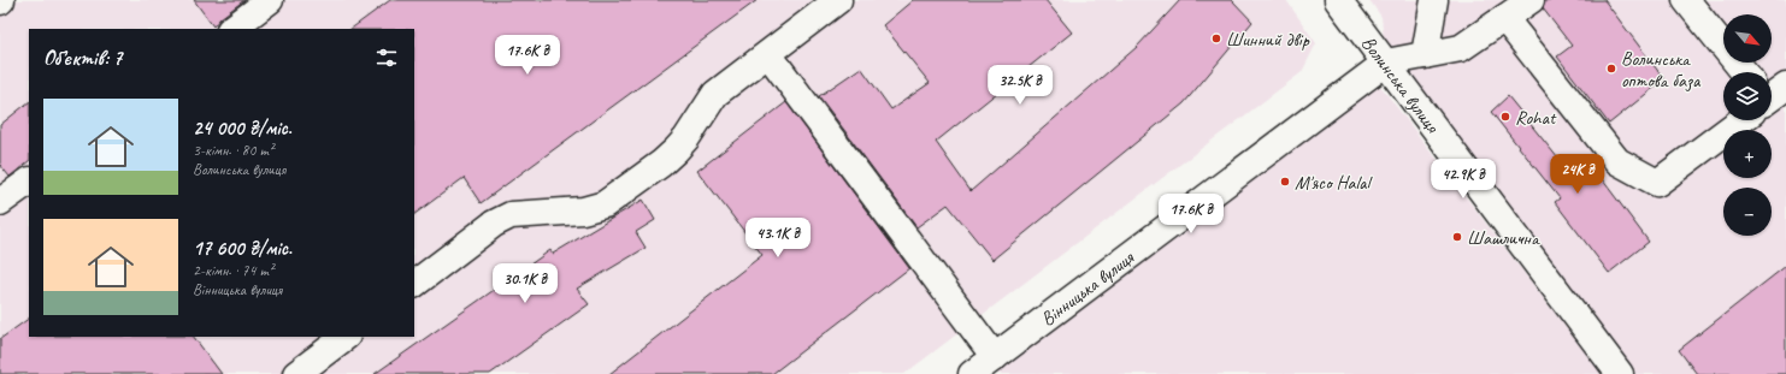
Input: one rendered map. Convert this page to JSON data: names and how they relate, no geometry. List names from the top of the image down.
{
  "streets": {
    "street": ["Волинська вулиця", "Вінницька вулиця"]
  },
  "crossings": [
    ["Волинська вулиця", "Вінницька вулиця"]
  ],
  "places": [
    "Шинний двір",
    "Волинська оптова база",
    "Rohat",
    "М'ясо Halal",
    "Шашлична"
  ],
  "north": "bottom right",
  "page": {
    "map_buttons": ["+", "−"],
    "heading": "Об’єктів: 7",
    "price": [
      "17.6K ₴",
      "32.5K ₴",
      "24K ₴",
      "42.9K ₴",
      "17.6K ₴",
      "43.1K ₴",
      "30.1K ₴"
    ],
    "list": [
      {
        "name": "24 000 ₴/міс.",
        "note": "3-кімн. · 80 m² · Волинська вулиця"
      },
      {
        "name": "17 600 ₴/міс.",
        "note": "2-кімн. · 74 m² · Вінницька вулиця"
      }
    ]
  }
}
